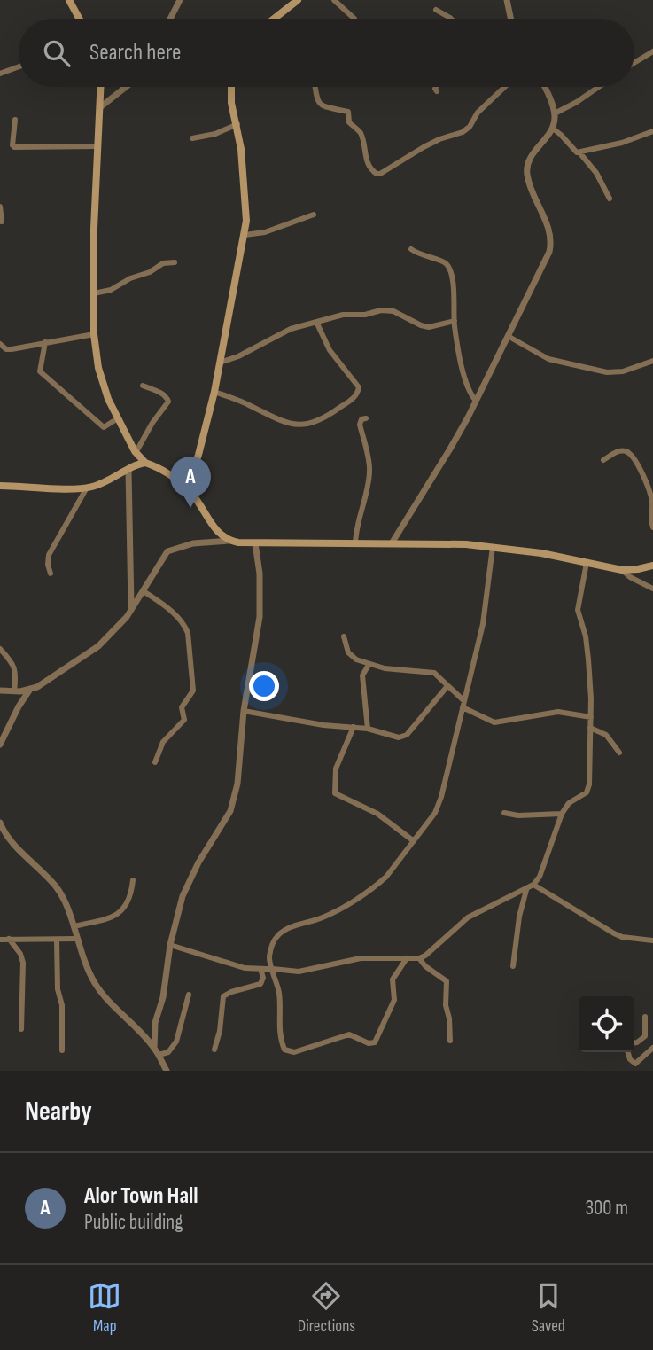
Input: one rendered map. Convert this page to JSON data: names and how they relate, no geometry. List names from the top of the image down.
{
  "page": {
    "search": "Search here",
    "pins": "A",
    "heading": "Nearby",
    "list": [
      {
        "mark": "A",
        "name": "Alor Town Hall",
        "note": "Public building",
        "value": "300 m"
      }
    ],
    "nav": ["Map", "Directions", "Saved"]
  }
}
